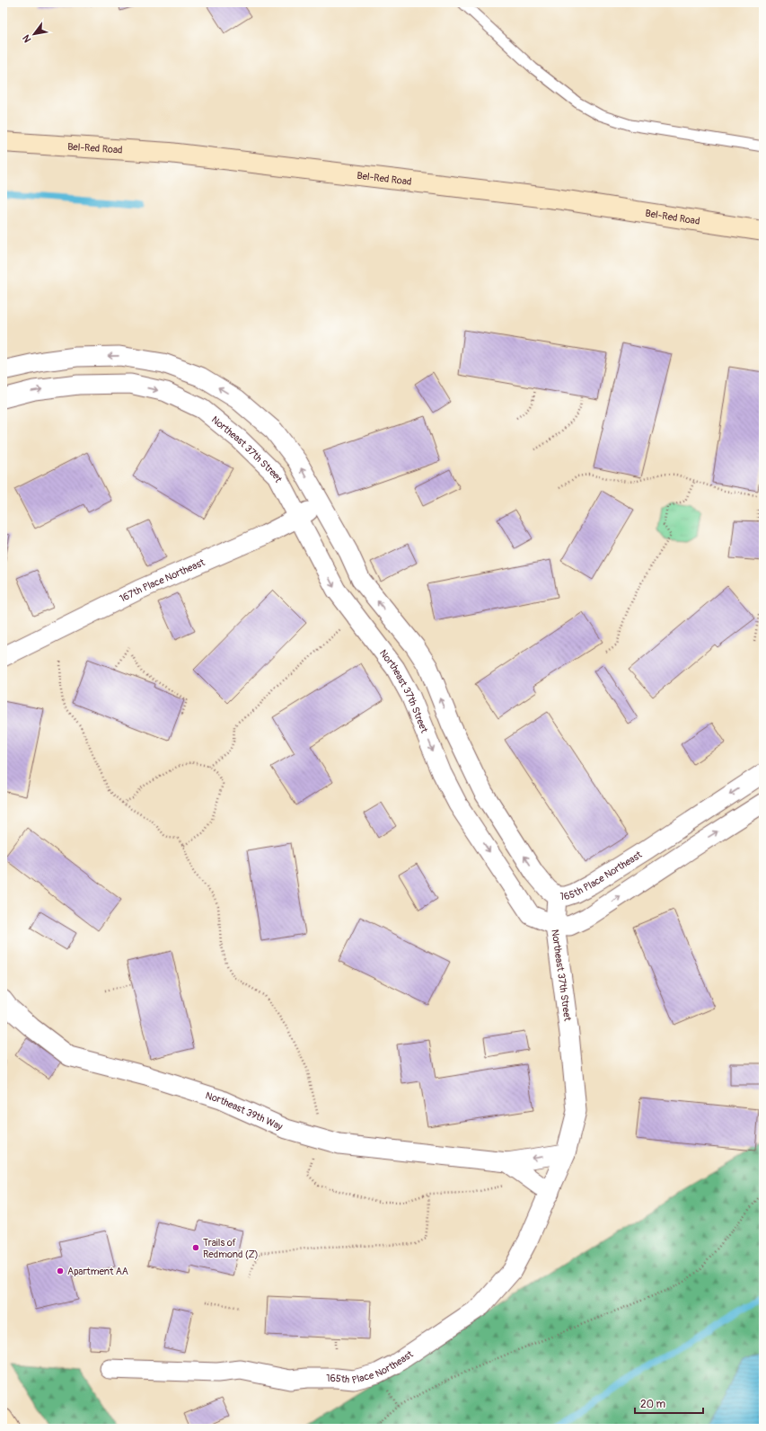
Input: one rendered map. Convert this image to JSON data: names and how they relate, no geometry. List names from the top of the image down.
{
  "streets": {
    "main road": ["Bel-Red Road"],
    "street": [
      "Northeast 37th Street",
      "167th Place Northeast",
      "165th Place Northeast",
      "Northeast 39th Way"
    ]
  },
  "crossings": [
    ["Northeast 37th Street", "167th Place Northeast"],
    ["Northeast 37th Street", "165th Place Northeast"],
    ["Northeast 37th Street", "Northeast 39th Way"]
  ],
  "places": ["Trails of Redmond (Z)", "Apartment AA"],
  "scale_bar": "20 m",
  "north": "bottom left"
}
